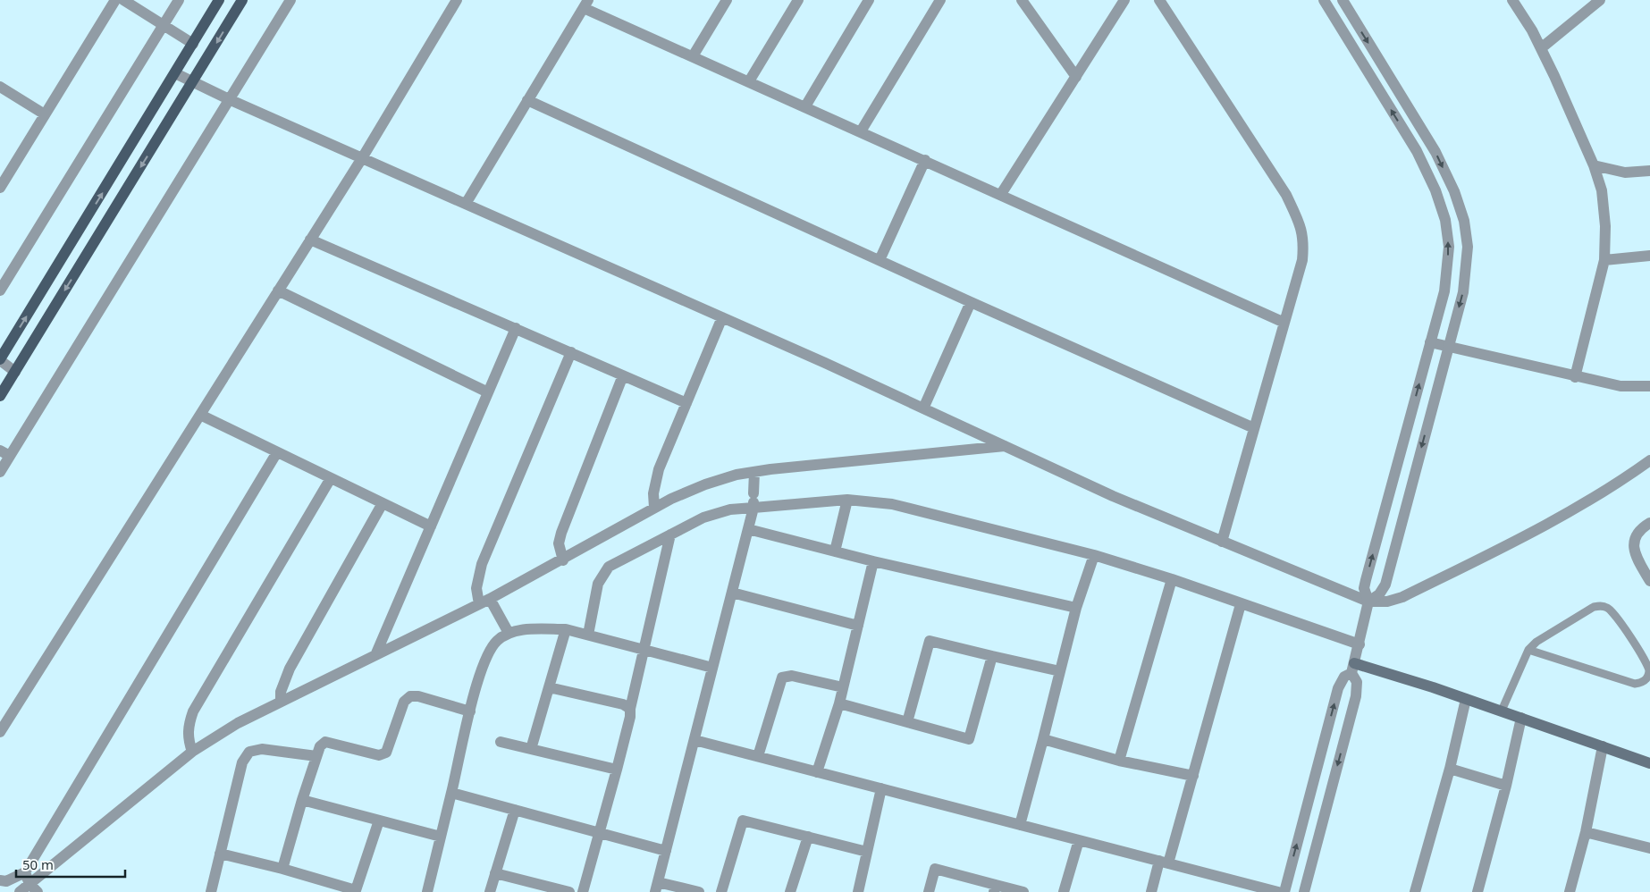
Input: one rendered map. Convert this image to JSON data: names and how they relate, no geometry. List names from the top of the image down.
{
  "scale_bar": "50 m"
}
